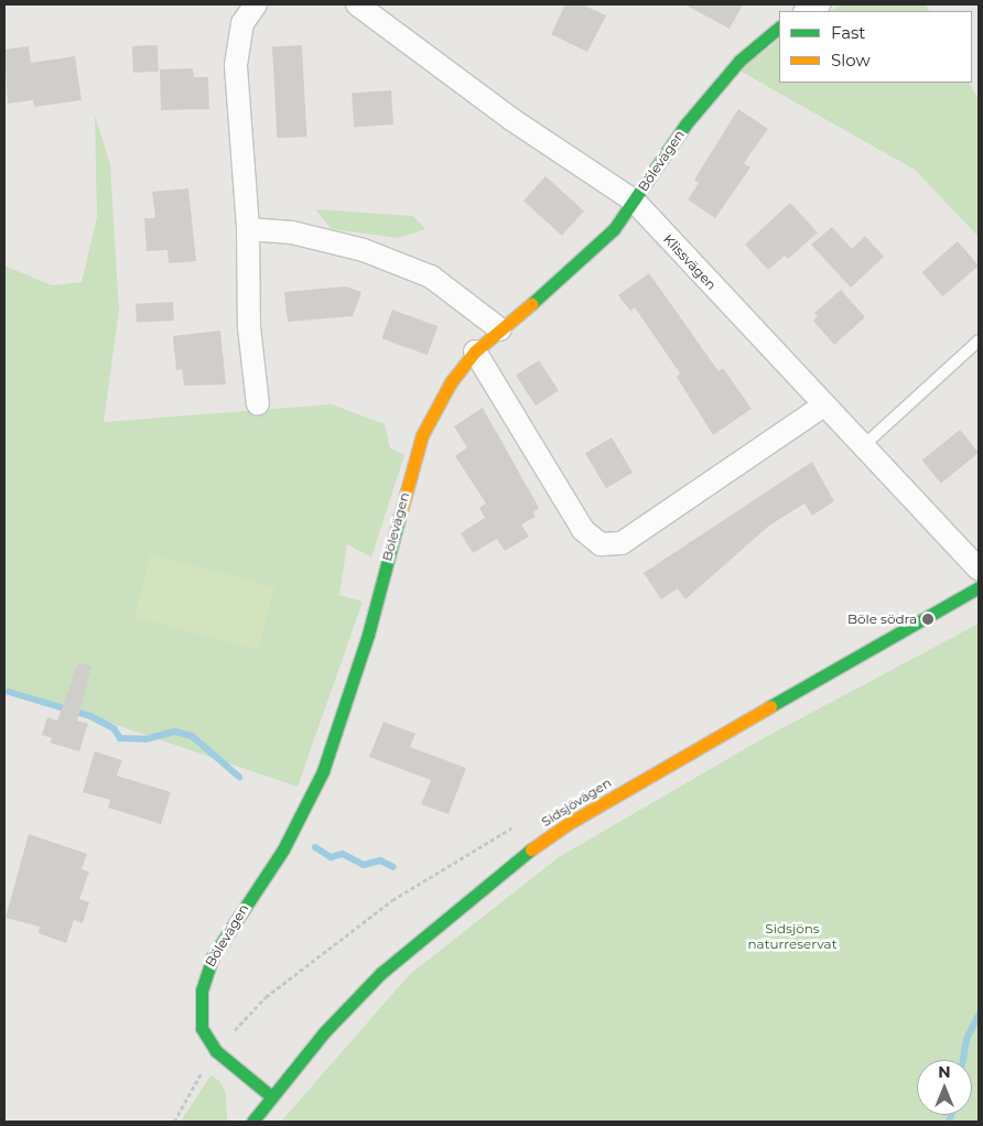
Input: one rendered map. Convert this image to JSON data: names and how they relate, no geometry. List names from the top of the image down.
{
  "streets": {
    "street": ["Bölevägen", "Klissvägen", "Sidsjövägen"]
  },
  "crossings": [
    ["Bölevägen", "Klissvägen"],
    ["Bölevägen", "Sidsjövägen"]
  ],
  "parks": ["Sidsjöns naturreservat"],
  "places": ["Böle södra"],
  "legend": ["Fast", "Slow"],
  "north": "top"
}
